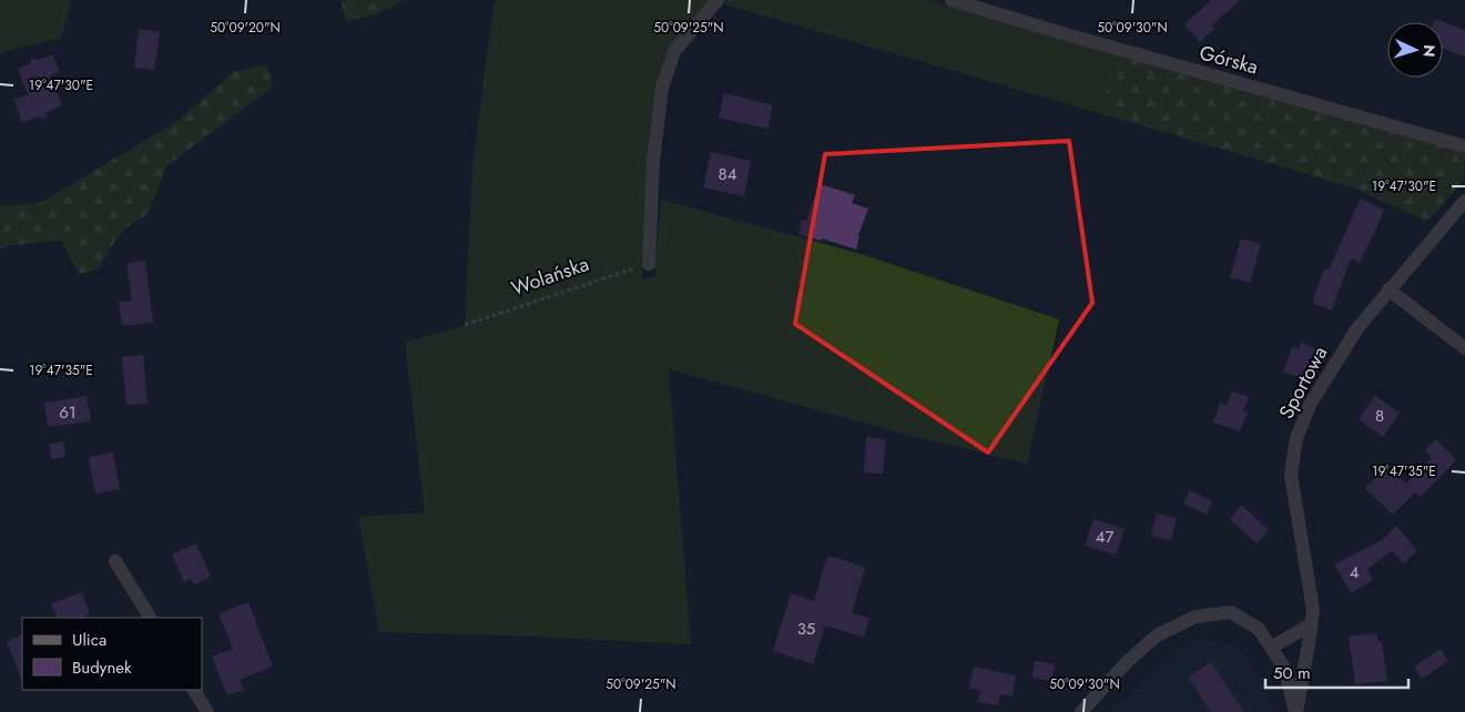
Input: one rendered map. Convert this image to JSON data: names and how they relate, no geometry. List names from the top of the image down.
{
  "streets": {
    "street": ["Górska", "Sportowa"],
    "path": ["Wolańska"]
  },
  "house_numbers": [
    "84",
    "61",
    "8",
    "47",
    "4",
    "35"
  ],
  "legend": ["Ulica", "Budynek"],
  "scale_bar": "50 m",
  "north": "right",
  "coordinates": [
    "50°09'20\"N",
    "50°09'25\"N",
    "50°09'30\"N",
    "19°47'30\"E",
    "19°47'35\"E"
  ]
}
